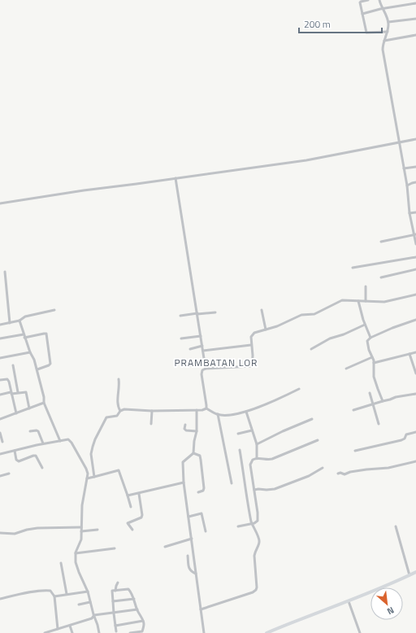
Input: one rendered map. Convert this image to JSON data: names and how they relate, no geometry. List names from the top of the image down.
{
  "districts": ["PRAMBATAN LOR"],
  "scale_bar": "200 m",
  "north": "bottom right"
}
